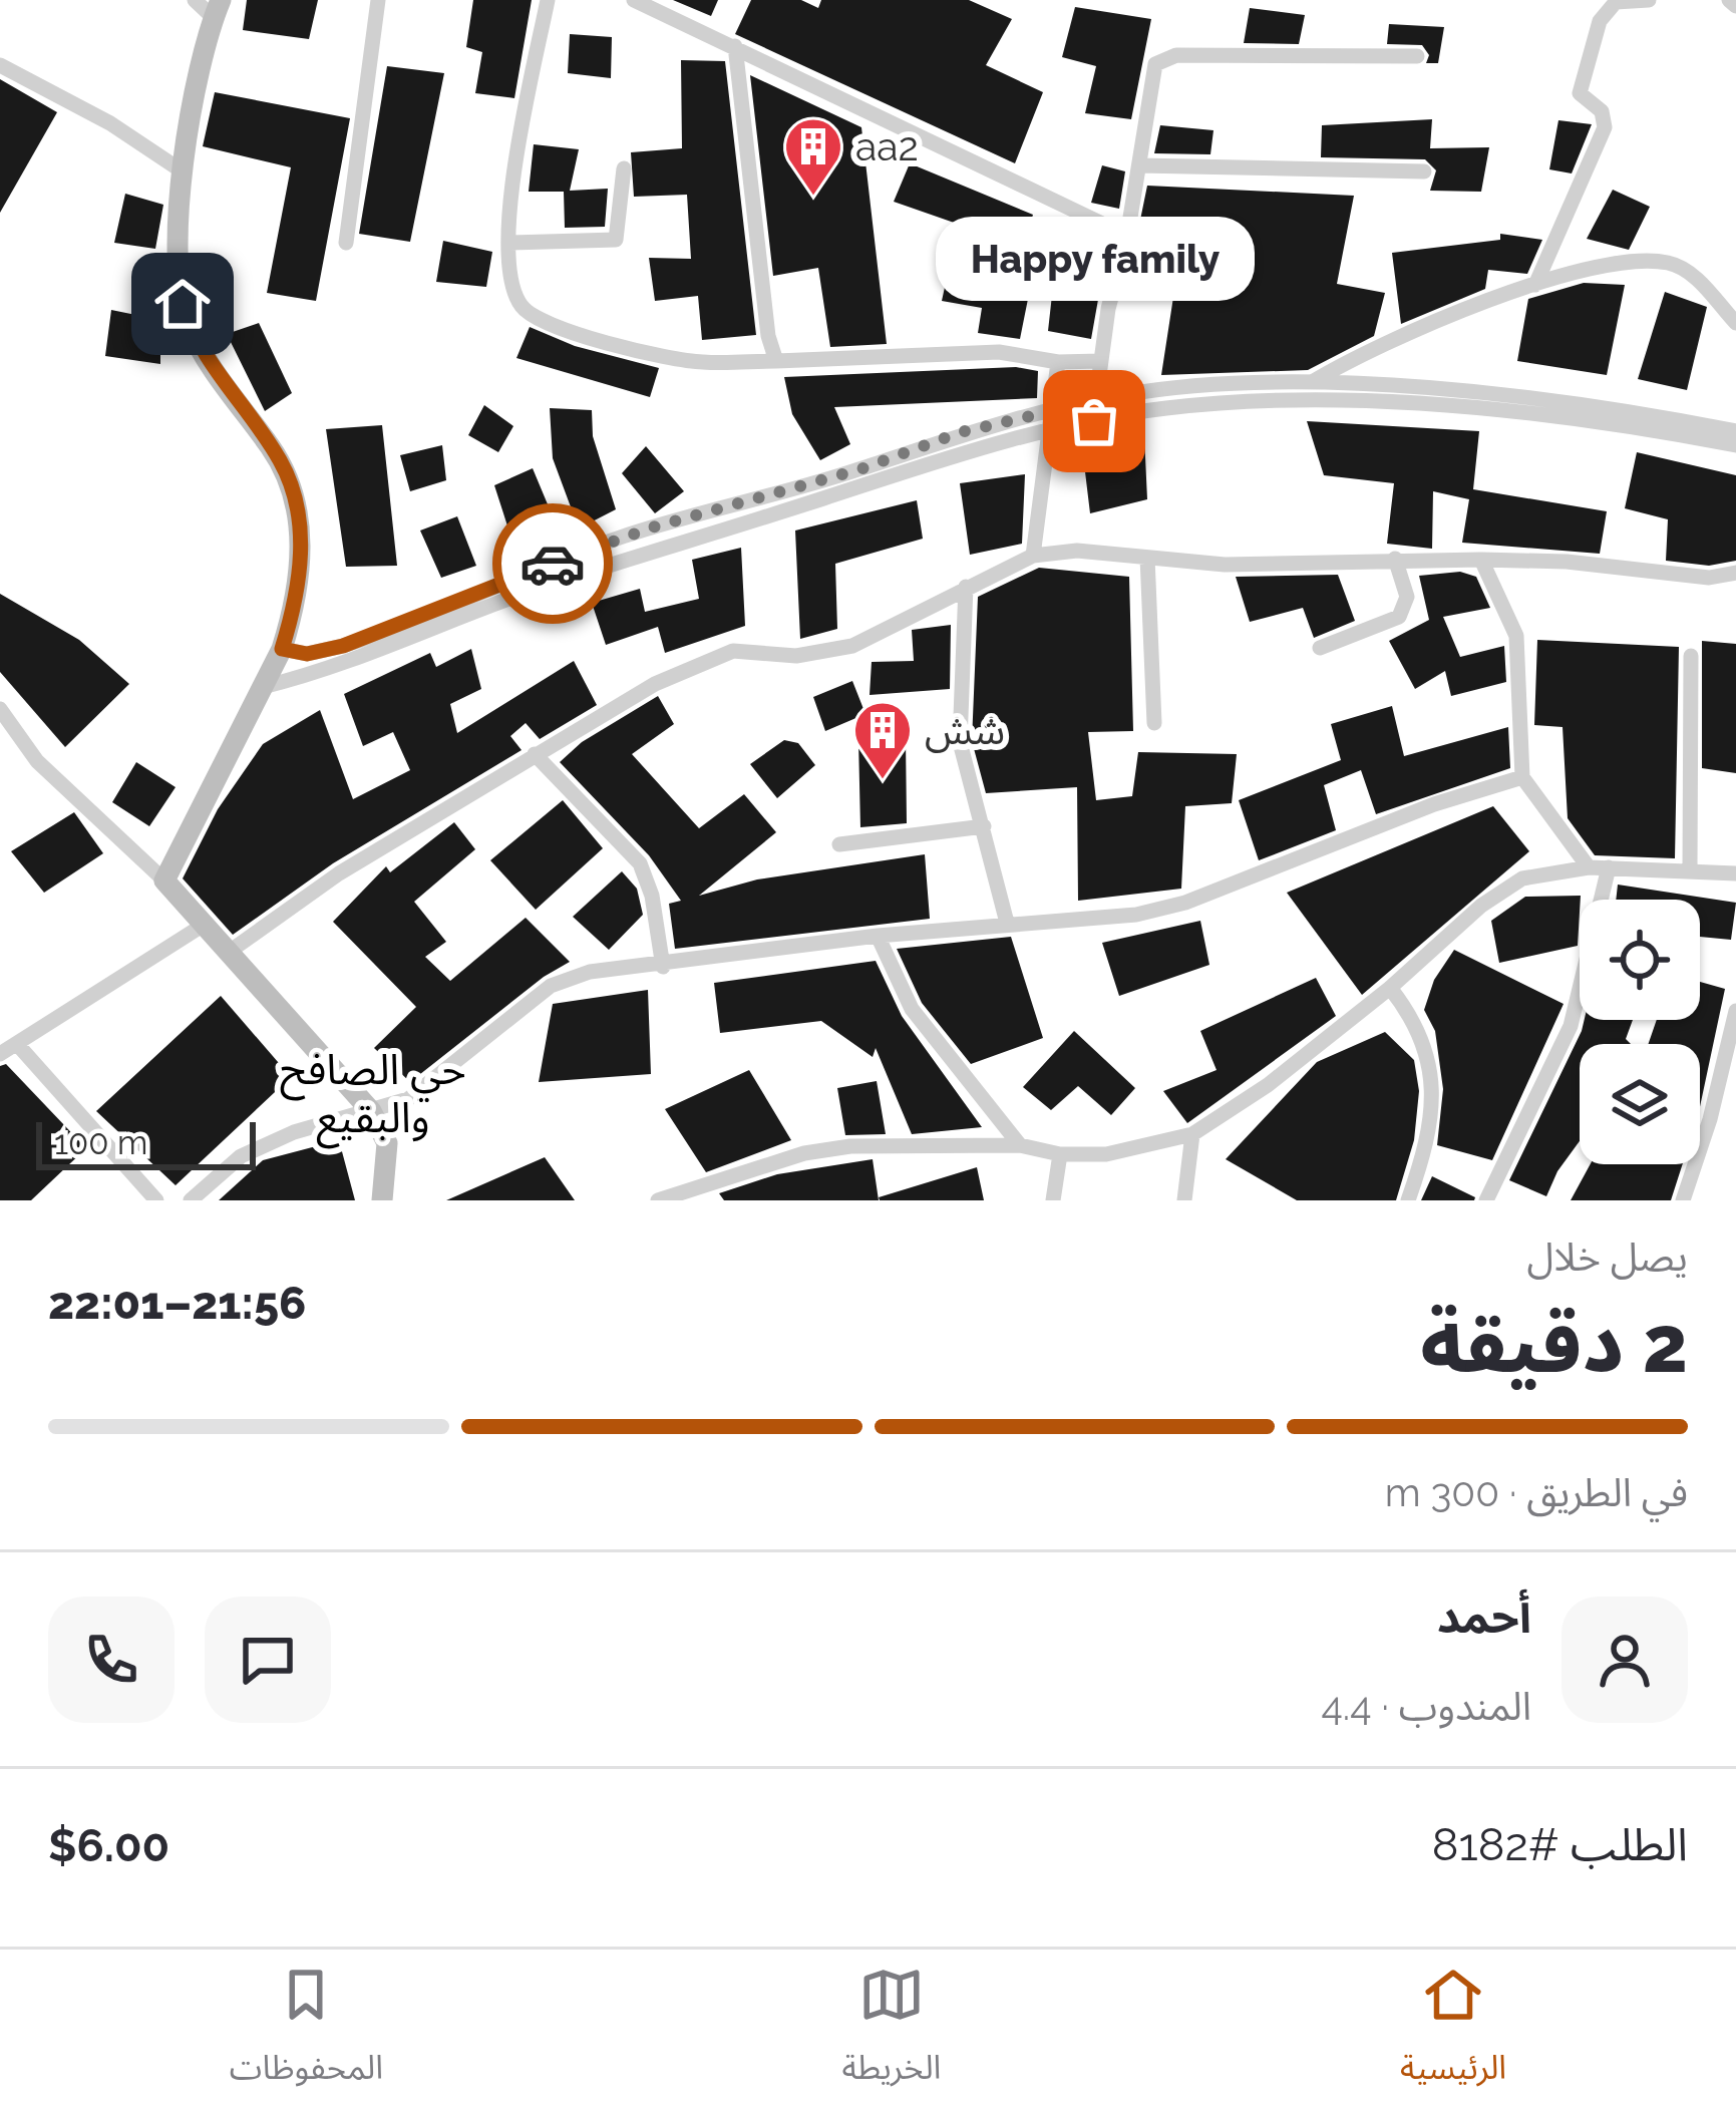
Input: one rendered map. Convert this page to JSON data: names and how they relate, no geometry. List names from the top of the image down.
{
  "districts": ["حي الصافح والبقيع"],
  "places": {
    "building": ["aa2", "شش"],
    "other": ["Happy family"]
  },
  "scale_bar": "100 m",
  "page": {
    "bubble": "Happy family",
    "scale": "100 m",
    "heading": ["2 دقيقة", "يصل خلال", "21:56–22:01"],
    "panel": [
      "أحمد",
      "المندوب · 4.4",
      "الطلب #8182",
      "$6.00"
    ],
    "bar": "في الطريق · 300 m",
    "tabs": ["الرئيسية", "الخريطة", "المحفوظات"]
  }
}
